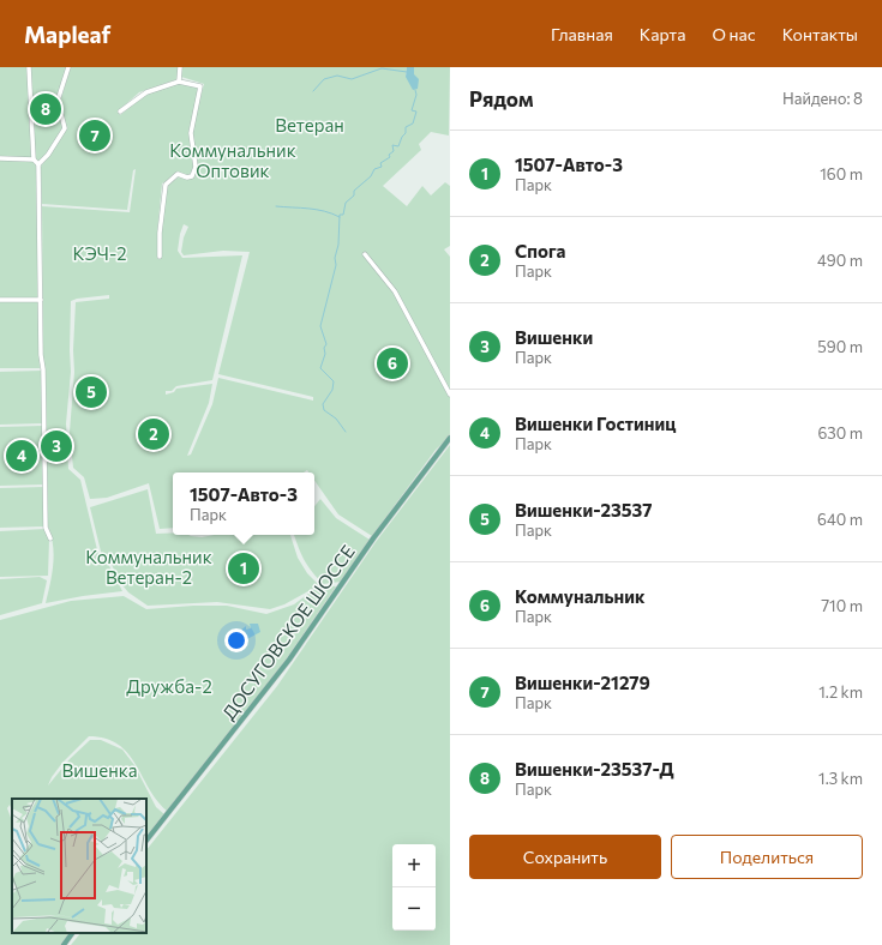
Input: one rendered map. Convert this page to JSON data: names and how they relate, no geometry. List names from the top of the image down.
{
  "streets": {
    "main road": ["ДОСУГОВСКОЕ ШОССЕ"]
  },
  "parks": [
    "Ветеран",
    "Коммунальник Оптовик",
    "КЭЧ-2",
    "Коммунальник Ветеран-2",
    "Дружба-2",
    "Вишенка"
  ],
  "page": {
    "header": "Mapleaf",
    "nav": [
      "Главная",
      "Карта",
      "О нас",
      "Контакты"
    ],
    "heading": ["Рядом", "Найдено: 8"],
    "pins": [
      "8",
      "7",
      "6",
      "5",
      "2",
      "3",
      "4",
      "1"
    ],
    "list": [
      {
        "mark": "1",
        "name": "1507-Авто-3",
        "note": "Парк",
        "value": "160 m"
      },
      {
        "mark": "2",
        "name": "Спога",
        "note": "Парк",
        "value": "490 m"
      },
      {
        "mark": "3",
        "name": "Вишенки",
        "note": "Парк",
        "value": "590 m"
      },
      {
        "mark": "4",
        "name": "Вишенки Гостиниц",
        "note": "Парк",
        "value": "630 m"
      },
      {
        "mark": "5",
        "name": "Вишенки-23537",
        "note": "Парк",
        "value": "640 m"
      },
      {
        "mark": "6",
        "name": "Коммунальник",
        "note": "Парк",
        "value": "710 m"
      },
      {
        "mark": "7",
        "name": "Вишенки-21279",
        "note": "Парк",
        "value": "1.2 km"
      },
      {
        "mark": "8",
        "name": "Вишенки-23537-Д",
        "note": "Парк",
        "value": "1.3 km"
      }
    ],
    "popup": ["1507-Авто-3", "Парк"],
    "buttons": ["Сохранить", "Поделиться"],
    "map_buttons": ["+", "−"]
  }
}
